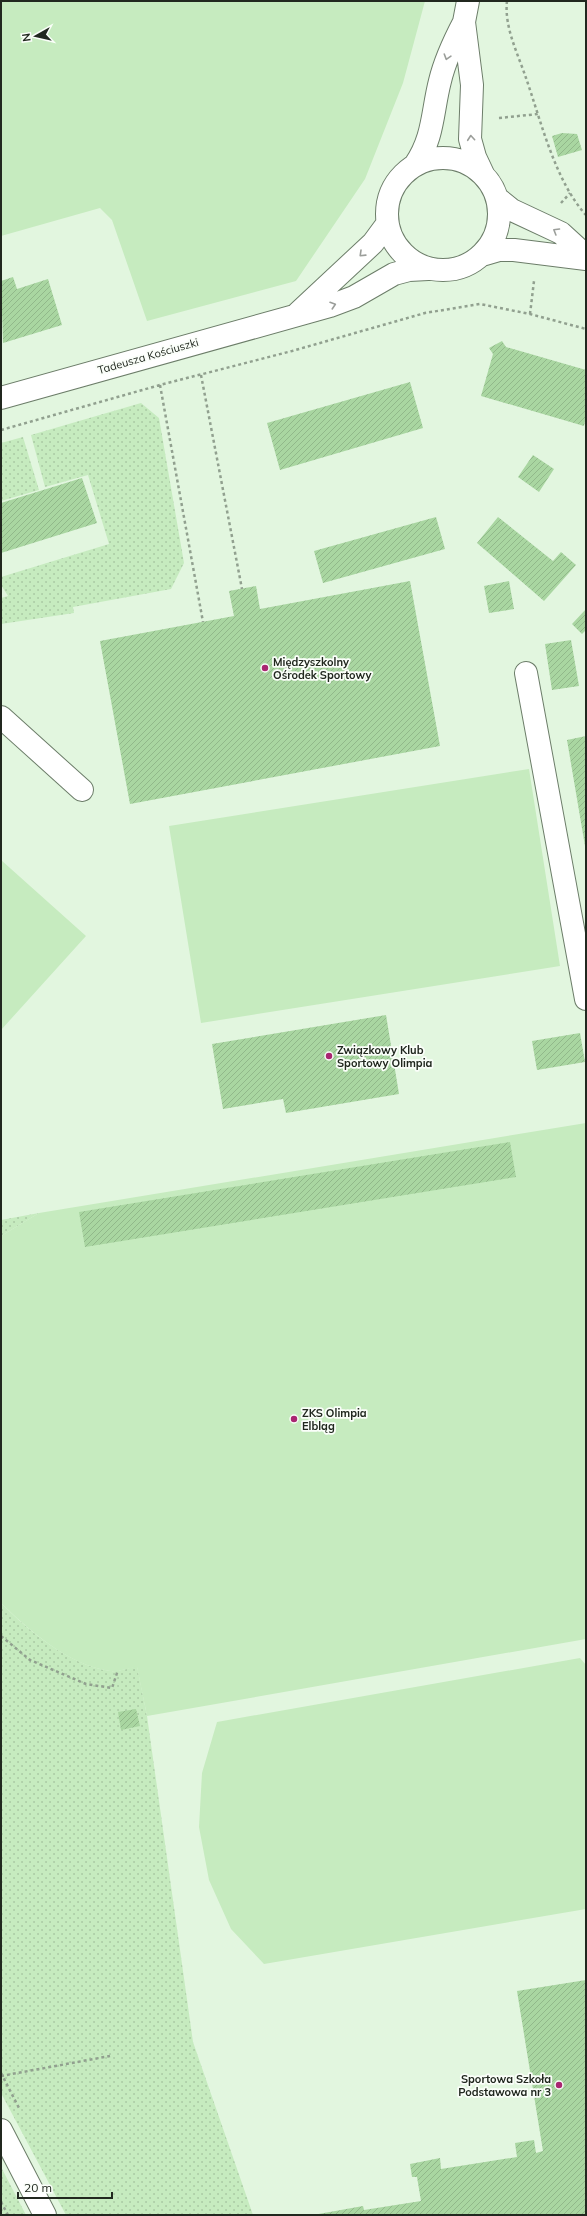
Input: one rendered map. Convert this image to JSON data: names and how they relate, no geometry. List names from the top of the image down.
{
  "streets": {
    "street": ["Tadeusza Kościuszki"]
  },
  "places": [
    "Międzyszkolny Ośrodek Sportowy",
    "Związkowy Klub Sportowy Olimpia",
    "ZKS Olimpia Elbląg",
    "Sportowa Szkoła Podstawowa nr 3"
  ],
  "scale_bar": "20 m",
  "north": "left"
}
